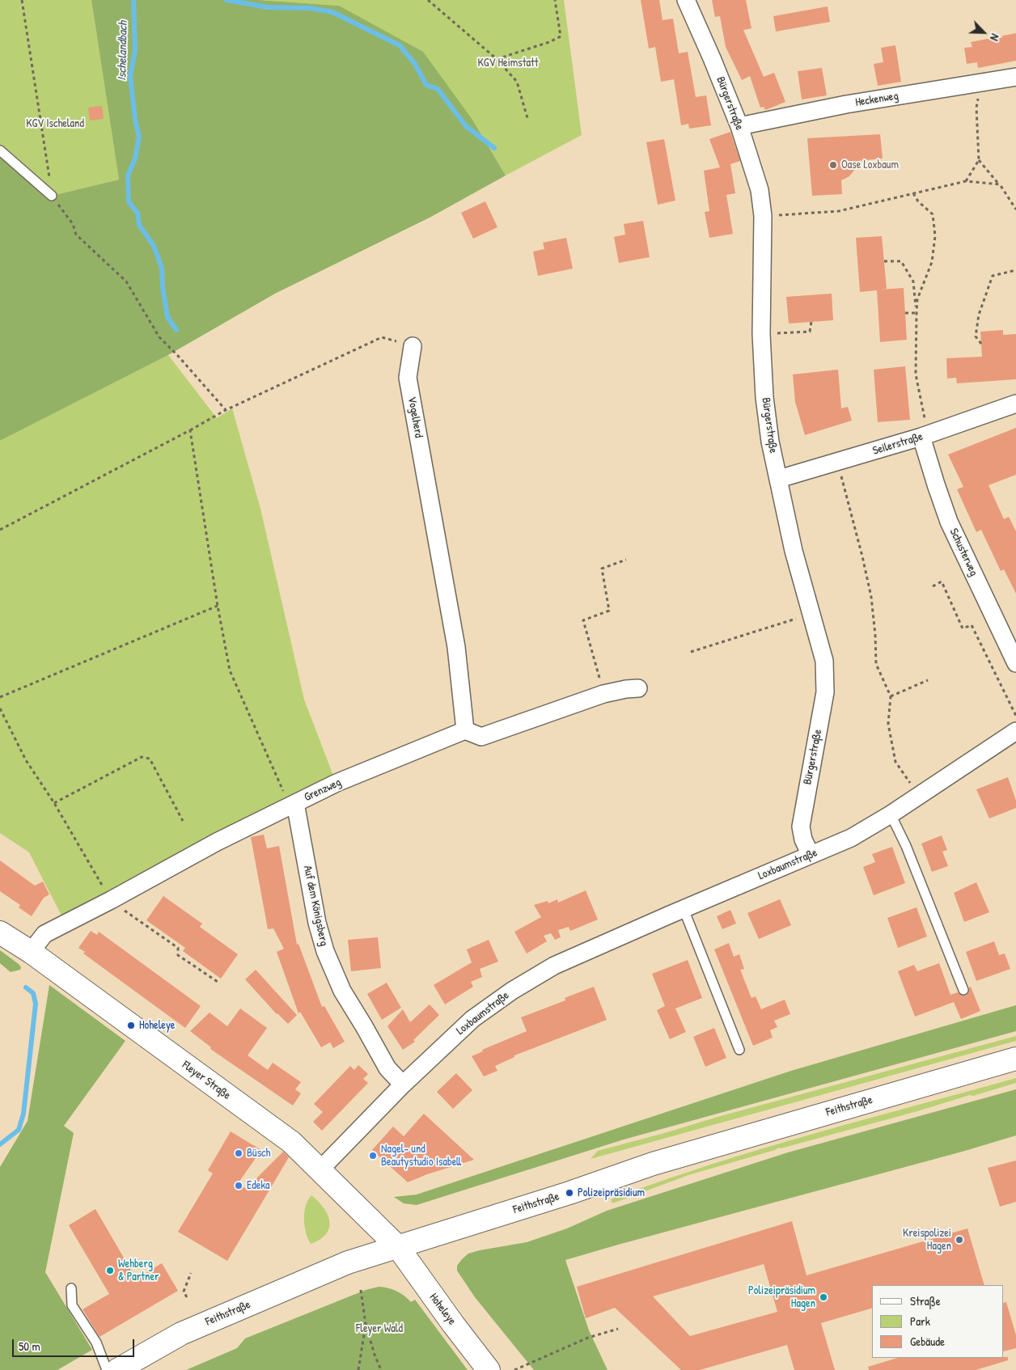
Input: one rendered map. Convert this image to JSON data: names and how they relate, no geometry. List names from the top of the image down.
{
  "streets": {
    "main road": ["Fleyer Straße", "Feithstraße", "Hoheleye"],
    "street": [
      "Heckenweg",
      "Bürgerstraße",
      "Vogelherd",
      "Seilerstraße",
      "Schusterweg",
      "Grenzweg",
      "Loxbaumstraße",
      "Auf dem Königsberg"
    ]
  },
  "crossings": [
    ["Heckenweg", "Bürgerstraße"],
    ["Bürgerstraße", "Seilerstraße"],
    ["Bürgerstraße", "Loxbaumstraße"],
    ["Vogelherd", "Grenzweg"],
    ["Seilerstraße", "Schusterweg"],
    ["Grenzweg", "Auf dem Königsberg"],
    ["Grenzweg", "Fleyer Straße"],
    ["Loxbaumstraße", "Auf dem Königsberg"],
    ["Loxbaumstraße", "Fleyer Straße"],
    ["Fleyer Straße", "Feithstraße"],
    ["Fleyer Straße", "Hoheleye"],
    ["Feithstraße", "Hoheleye"]
  ],
  "water": ["Ischelandbach"],
  "parks": ["KGV Heimstatt", "KGV Ischeland", "Fleyer Wald"],
  "places": [
    "Oase Loxbaum",
    "Hoheleye",
    "Büsch",
    "Nagel- und Beautystudio Isabell",
    "Edeka",
    "Polizeipräsidium",
    "Kreispolizei Hagen",
    "Wehberg & Partner",
    "Polizeipräsidium Hagen"
  ],
  "legend": ["Straße", "Park", "Gebäude"],
  "scale_bar": "50 m",
  "north": "bottom right"
}
